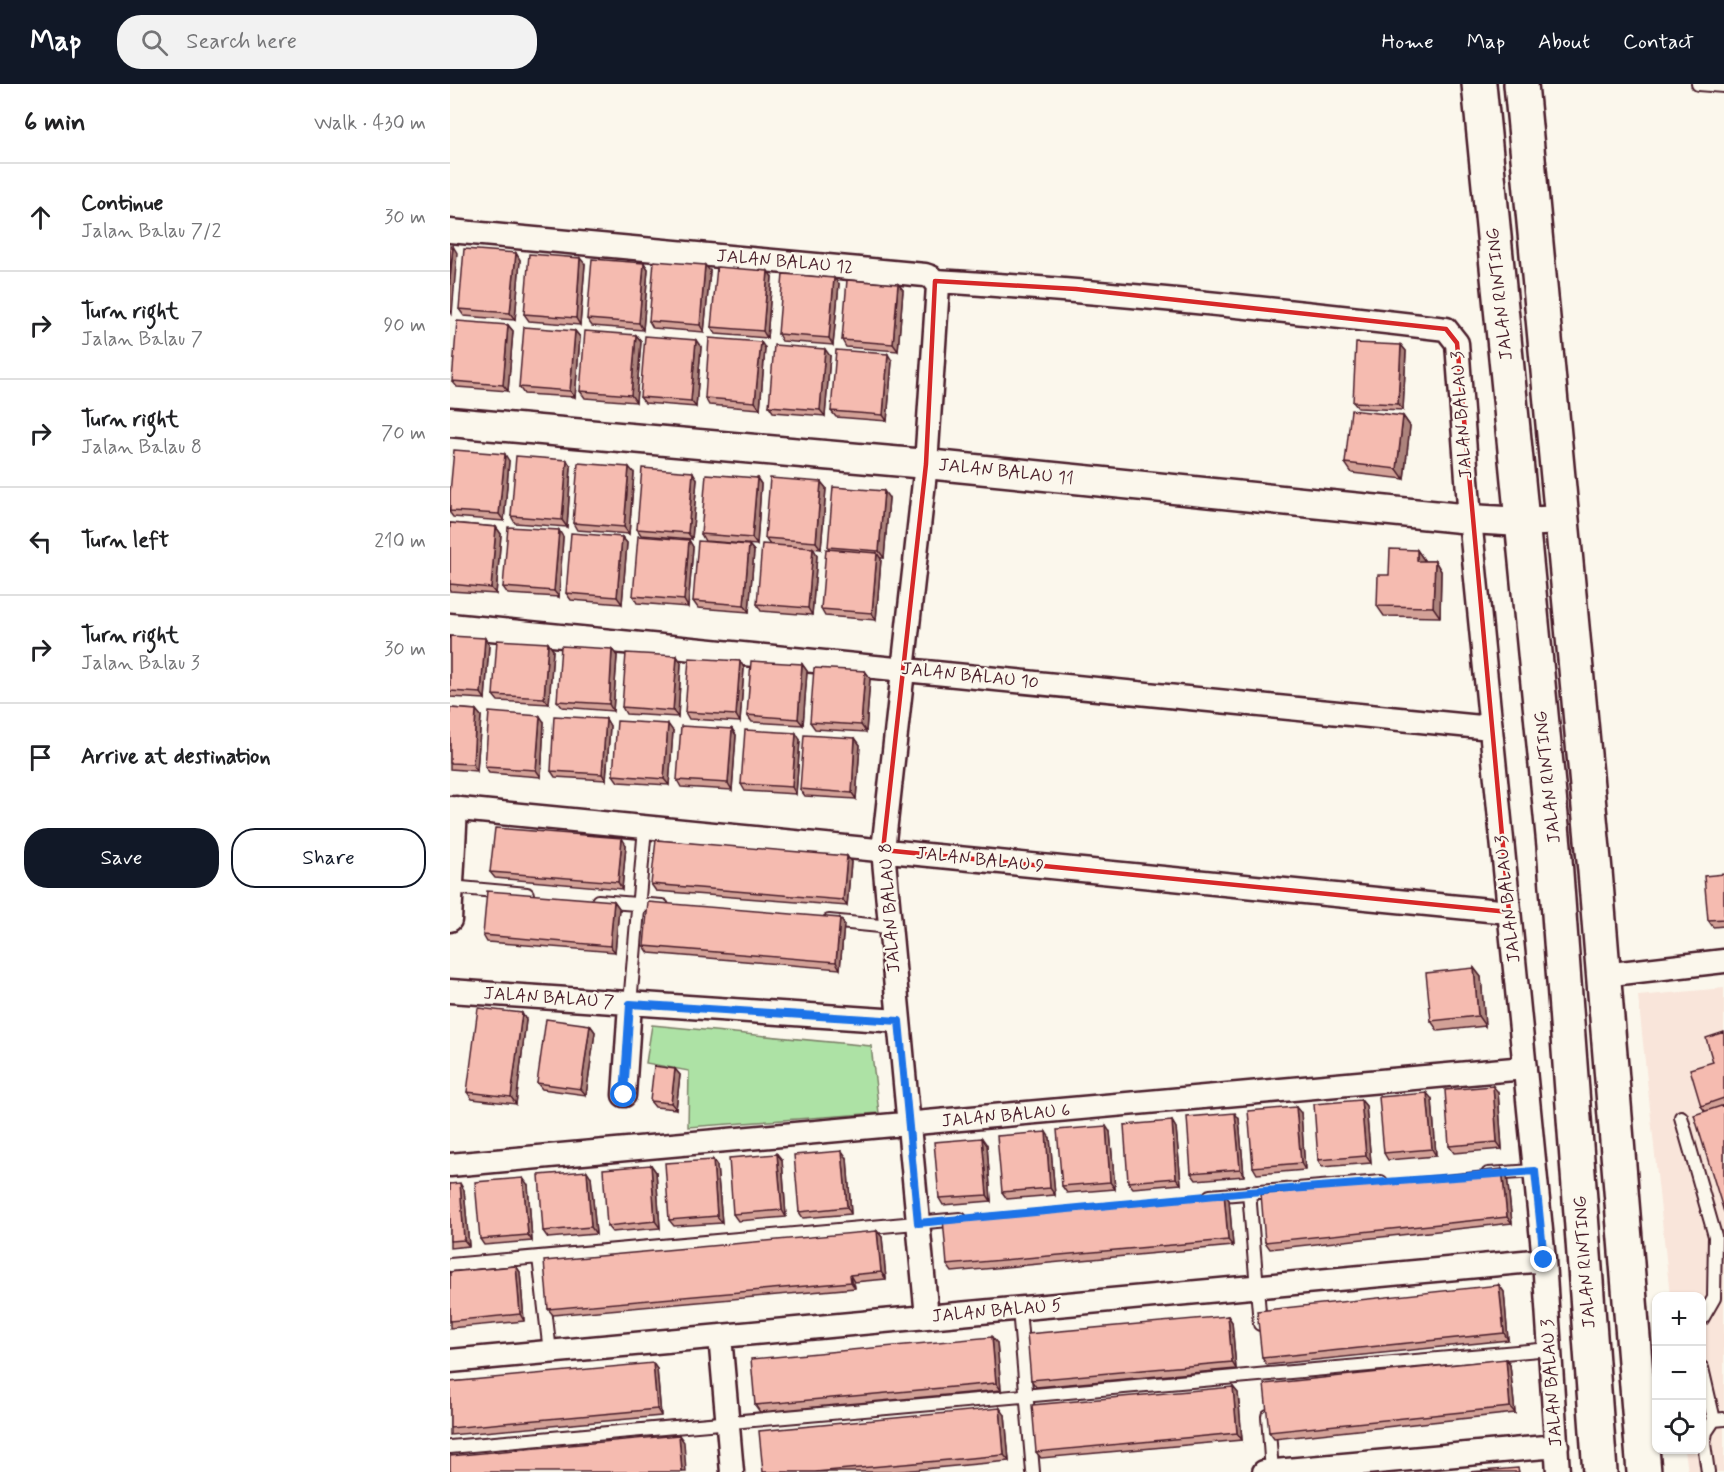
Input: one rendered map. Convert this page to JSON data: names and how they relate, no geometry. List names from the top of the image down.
{
  "streets": {
    "main road": ["JALAN RINTING"],
    "street": [
      "JALAN BALAU 12",
      "JALAN BALAU 3",
      "JALAN BALAU 11",
      "JALAN BALAU 10",
      "JALAN BALAU 9",
      "JALAN BALAU 8",
      "JALAN BALAU 7",
      "JALAN BALAU 6",
      "JALAN BALAU 5"
    ]
  },
  "crossings": [
    ["JALAN BALAU 12", "JALAN BALAU 3"],
    ["JALAN RINTING", "JALAN BALAU 11"],
    ["JALAN BALAU 3", "JALAN BALAU 11"],
    ["JALAN BALAU 3", "JALAN BALAU 10"],
    ["JALAN BALAU 3", "JALAN BALAU 9"],
    ["JALAN BALAU 3", "JALAN BALAU 6"],
    ["JALAN BALAU 3", "JALAN BALAU 5"],
    ["JALAN BALAU 11", "JALAN BALAU 8"],
    ["JALAN BALAU 10", "JALAN BALAU 8"],
    ["JALAN BALAU 9", "JALAN BALAU 8"],
    ["JALAN BALAU 8", "JALAN BALAU 7"],
    ["JALAN BALAU 8", "JALAN BALAU 6"],
    ["JALAN BALAU 8", "JALAN BALAU 5"]
  ],
  "page": {
    "header": "Map",
    "search": "Search here",
    "nav": [
      "Home",
      "Map",
      "About",
      "Contact"
    ],
    "heading": ["6 min", "Walk · 430 m"],
    "list": [
      ["Continue", "Jalan Balau 7/2", "30 m"],
      ["Turn right", "Jalan Balau 7", "90 m"],
      ["Turn right", "Jalan Balau 8", "70 m"],
      ["Turn left", "210 m"],
      ["Turn right", "Jalan Balau 3", "30 m"],
      "Arrive at destination"
    ],
    "buttons": ["Save", "Share"],
    "map_buttons": ["+", "−"]
  }
}
